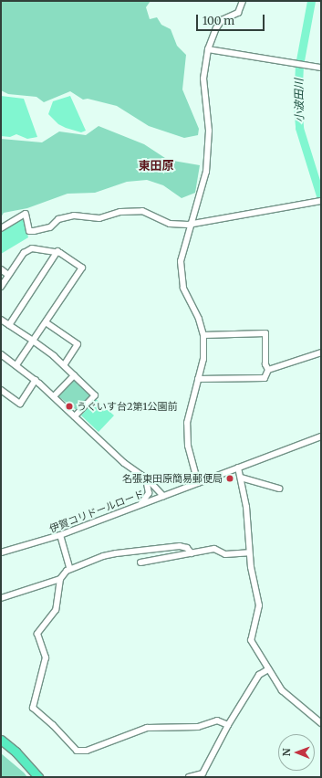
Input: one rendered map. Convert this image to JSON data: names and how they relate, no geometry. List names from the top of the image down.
{
  "streets": {
    "street": ["伊賀コリドールロード"]
  },
  "districts": ["東田原"],
  "water": ["小波田川"],
  "places": ["うぐいす台2第1公園前", "名張東田原簡易郵便局"],
  "scale_bar": "100 m",
  "north": "left"
}
